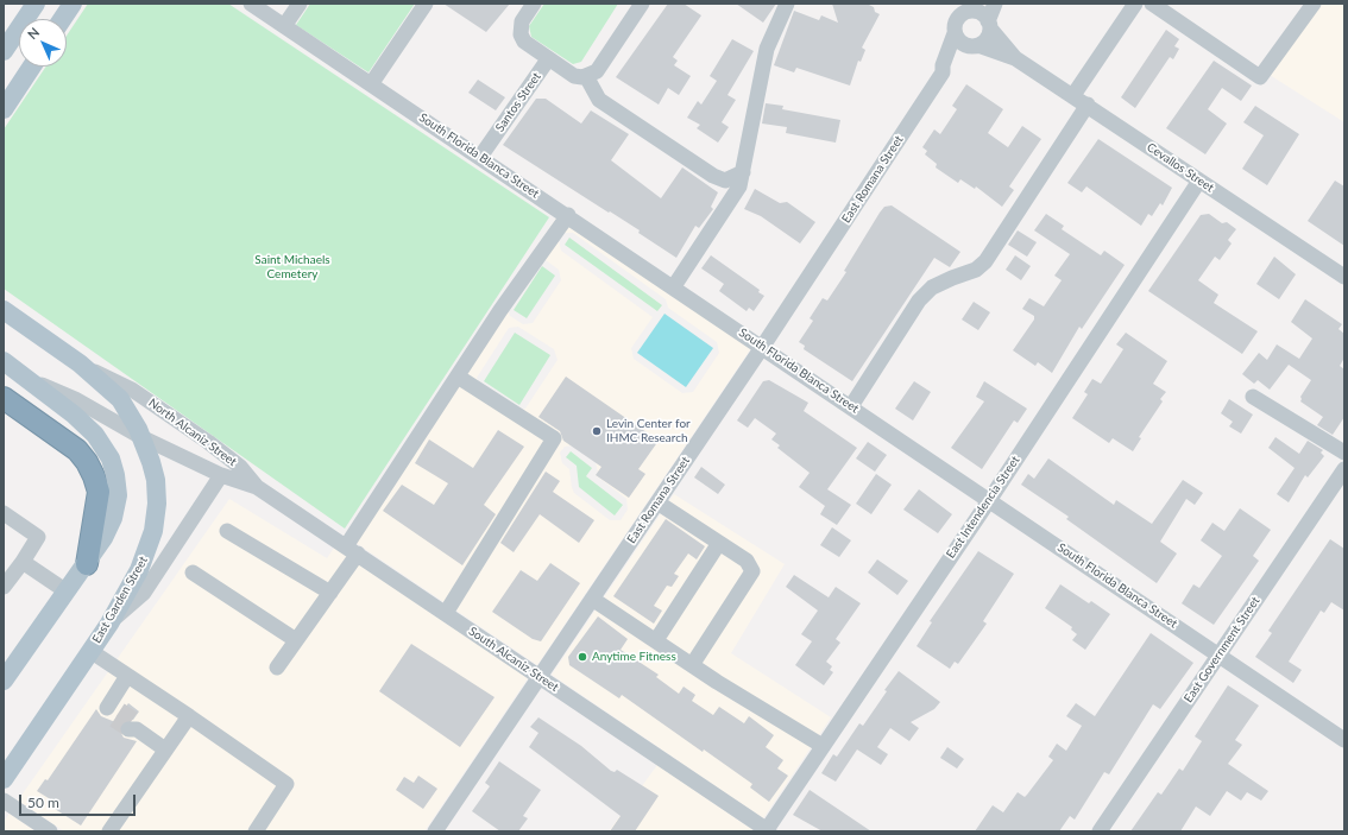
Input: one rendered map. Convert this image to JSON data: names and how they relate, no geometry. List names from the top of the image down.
{
  "streets": {
    "main road": ["North Alcaniz Street", "East Garden Street"],
    "street": [
      "Santos Street",
      "South Florida Blanca Street",
      "Cevallos Street",
      "East Romana Street",
      "East Intendencia Street",
      "East Government Street",
      "South Alcaniz Street"
    ]
  },
  "crossings": [
    ["Santos Street", "South Florida Blanca Street"],
    ["South Florida Blanca Street", "East Romana Street"],
    ["South Florida Blanca Street", "East Intendencia Street"],
    ["South Florida Blanca Street", "East Government Street"],
    ["Cevallos Street", "East Romana Street"],
    ["Cevallos Street", "East Intendencia Street"],
    ["East Romana Street", "South Alcaniz Street"],
    ["North Alcaniz Street", "East Garden Street"],
    ["North Alcaniz Street", "South Alcaniz Street"],
    ["East Intendencia Street", "South Alcaniz Street"]
  ],
  "parks": ["Saint Michaels Cemetery"],
  "places": ["Levin Center for IHMC Research", "Anytime Fitness"],
  "scale_bar": "50 m",
  "north": "top left"
}
